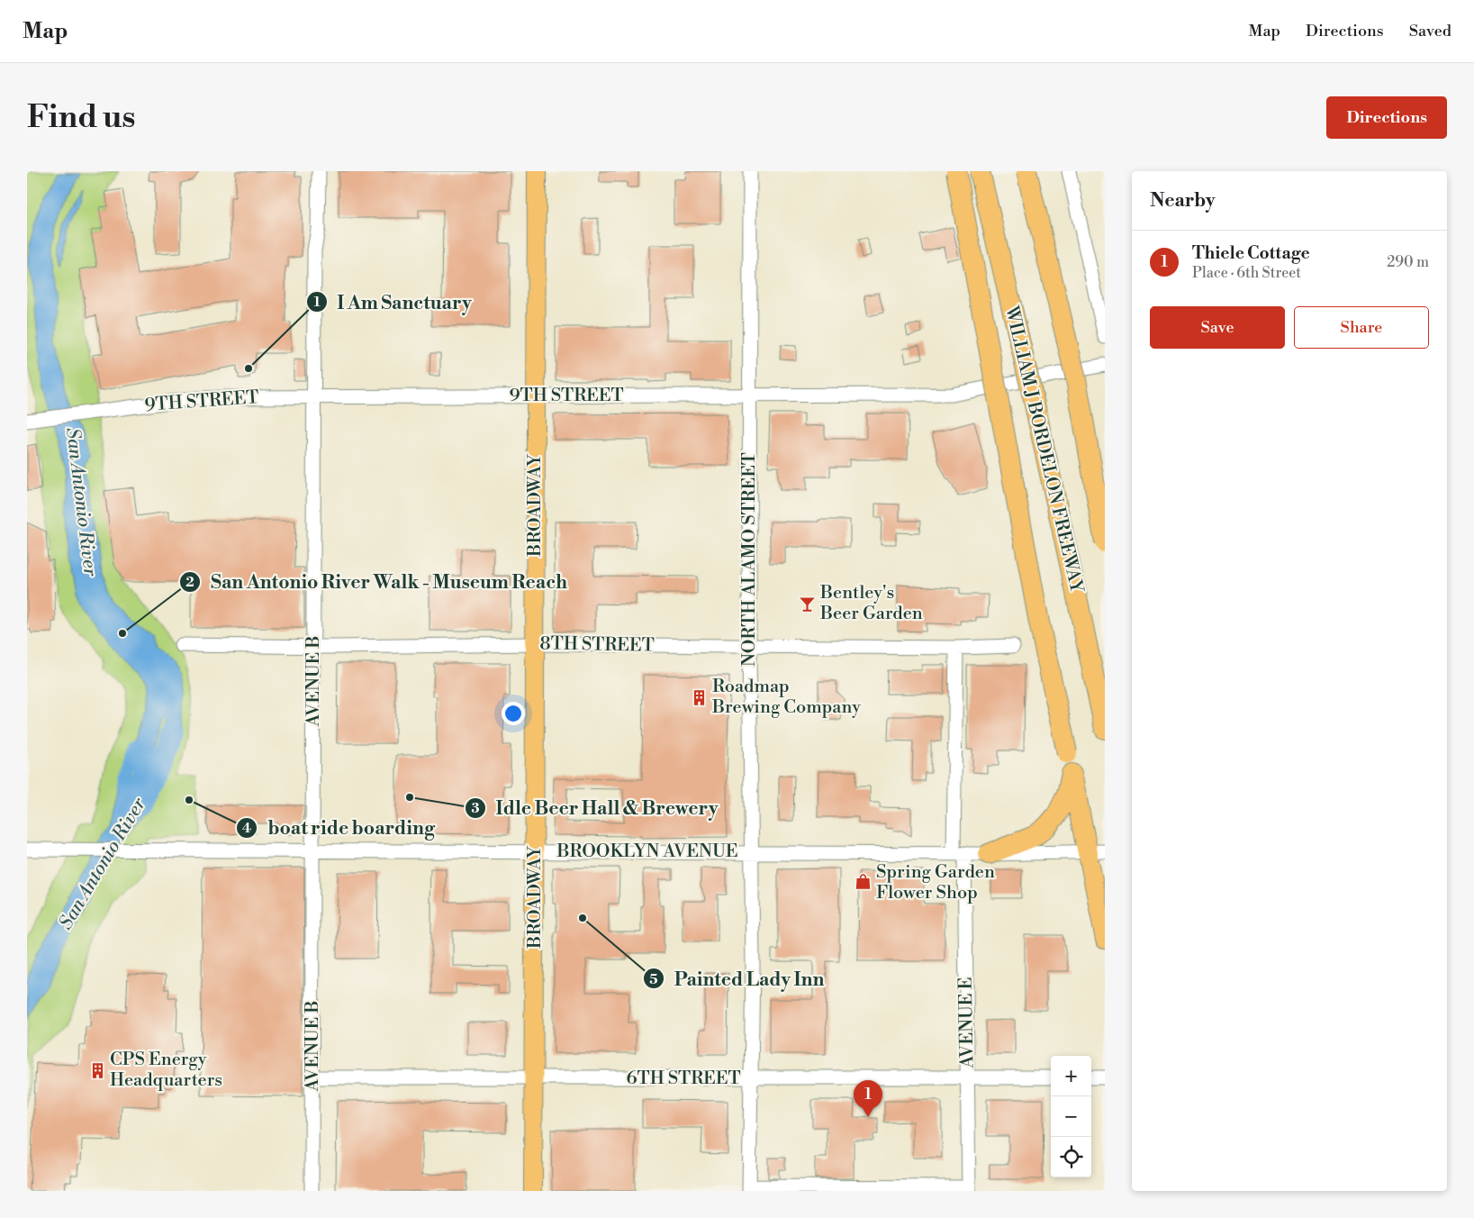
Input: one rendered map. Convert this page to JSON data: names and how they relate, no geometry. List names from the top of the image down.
{
  "streets": {
    "highway": ["WILLIAM J BORDELON FREEWAY"],
    "main road": ["BROADWAY"],
    "street": [
      "9TH STREET",
      "NORTH ALAMO STREET",
      "8TH STREET",
      "AVENUE B",
      "BROOKLYN AVENUE",
      "AVENUE E",
      "6TH STREET"
    ]
  },
  "crossings": [
    ["9TH STREET", "BROADWAY"],
    ["9TH STREET", "NORTH ALAMO STREET"],
    ["9TH STREET", "AVENUE B"],
    ["BROADWAY", "8TH STREET"],
    ["BROADWAY", "BROOKLYN AVENUE"],
    ["BROADWAY", "6TH STREET"],
    ["NORTH ALAMO STREET", "8TH STREET"],
    ["NORTH ALAMO STREET", "BROOKLYN AVENUE"],
    ["NORTH ALAMO STREET", "6TH STREET"],
    ["8TH STREET", "AVENUE B"],
    ["8TH STREET", "AVENUE E"],
    ["AVENUE B", "BROOKLYN AVENUE"],
    ["AVENUE B", "6TH STREET"],
    ["BROOKLYN AVENUE", "AVENUE E"],
    ["AVENUE E", "6TH STREET"]
  ],
  "water": ["San Antonio River"],
  "places": {
    "other": [
      "I Am Sanctuary",
      "San Antonio River Walk - Museum Reach",
      "Idle Beer Hall & Brewery",
      "boat ride boarding",
      "Painted Lady Inn"
    ],
    "bar": ["Bentley's Beer Garden"],
    "building": ["Roadmap Brewing Company", "CPS Energy Headquarters"],
    "shop": ["Spring Garden Flower Shop"]
  },
  "page": {
    "header": "Map",
    "nav": ["Map", "Directions", "Saved"],
    "buttons": [
      "Directions",
      ["Save", "Share"]
    ],
    "title": "Find us",
    "heading": "Nearby",
    "list": [
      {
        "mark": "1",
        "name": "Thiele Cottage",
        "note": "Place · 6th Street",
        "value": "290 m"
      }
    ],
    "map_buttons": ["+", "−"],
    "pins": "1"
  }
}
